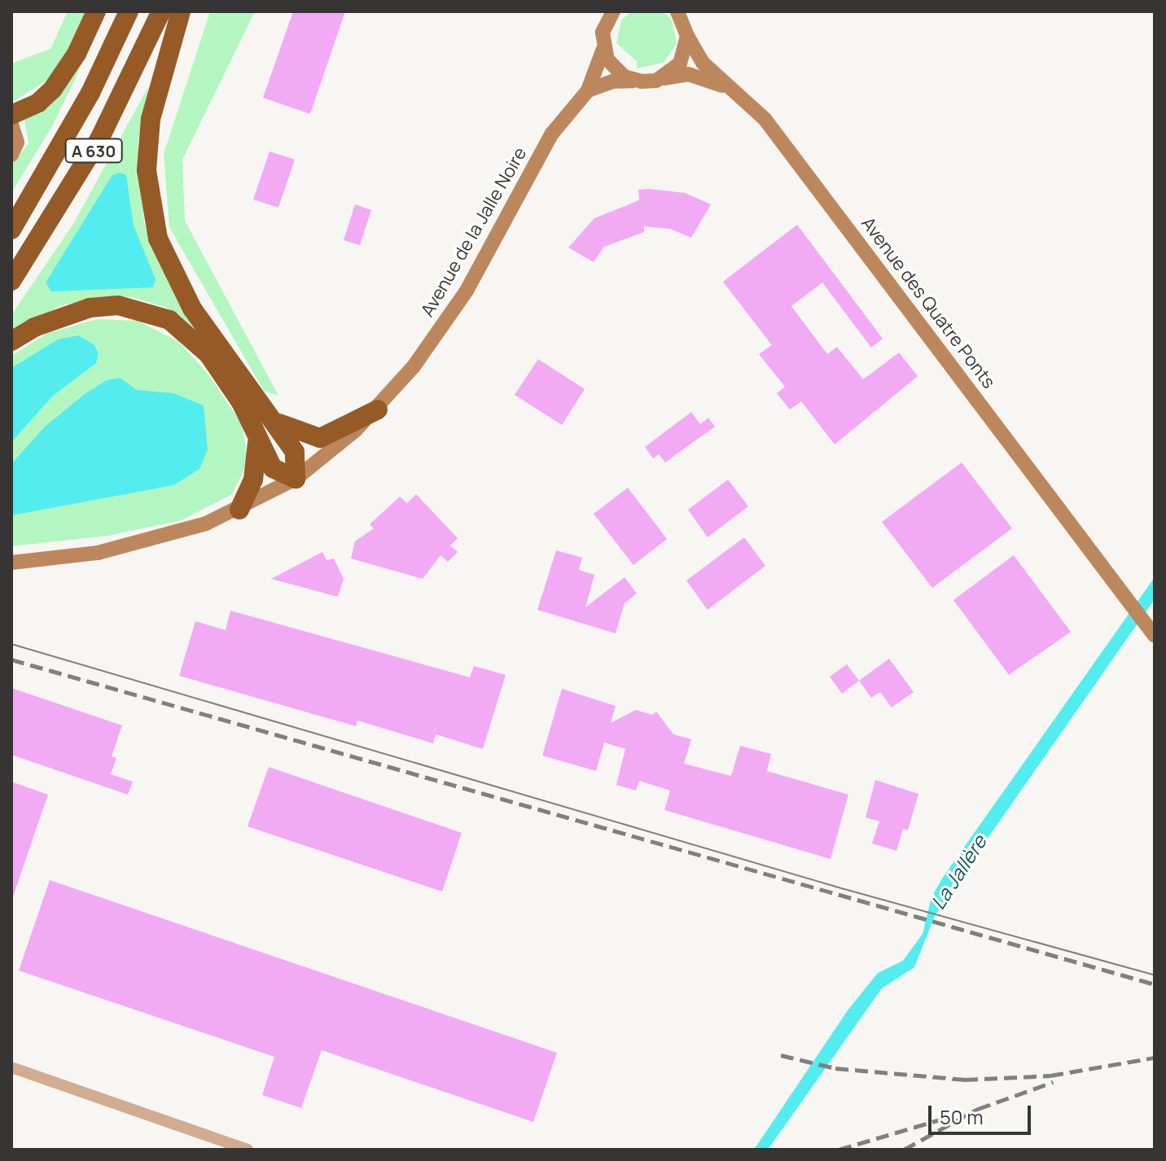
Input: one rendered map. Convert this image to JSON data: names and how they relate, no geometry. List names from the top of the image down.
{
  "streets": {
    "highway": ["A 630"],
    "main road": ["Avenue de la Jalle Noire", "Avenue des Quatre Ponts"]
  },
  "water": ["La Jallère"],
  "scale_bar": "50 m"
}
